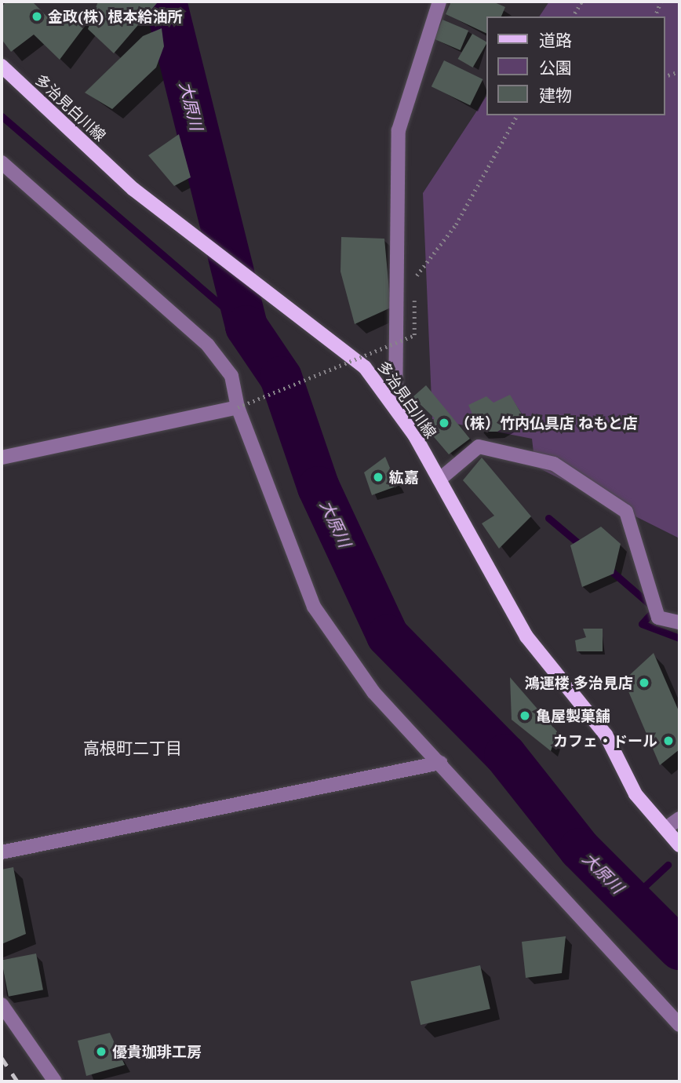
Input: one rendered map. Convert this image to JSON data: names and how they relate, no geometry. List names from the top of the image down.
{
  "streets": {
    "main road": ["多治見白川線"]
  },
  "districts": ["高根町二丁目"],
  "water": ["大原川"],
  "places": [
    "金政(株) 根本給油所",
    "（株）竹内仏具店 ねもと店",
    "紘嘉",
    "鴻運楼 多治見店",
    "亀屋製菓舗",
    "カフェ・ドール",
    "優貴珈琲工房"
  ],
  "legend": ["道路", "公園", "建物"]
}
